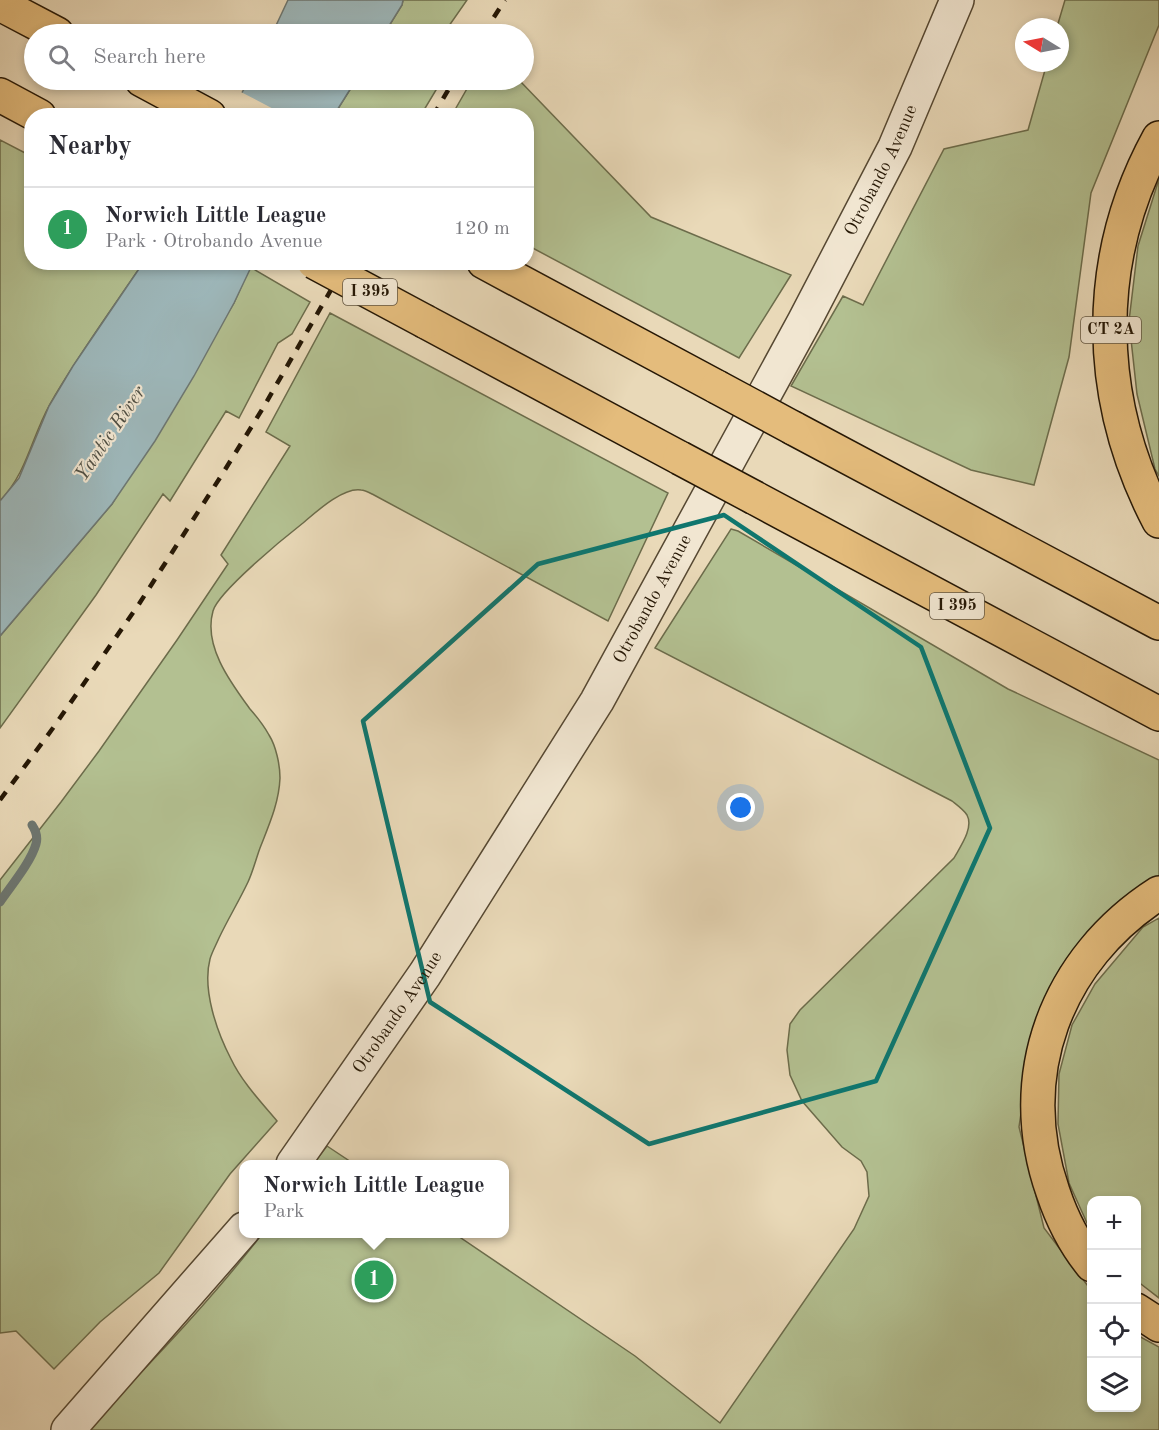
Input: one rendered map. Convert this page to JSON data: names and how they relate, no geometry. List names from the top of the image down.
{
  "streets": {
    "highway": ["I 395", "CT 2A"],
    "street": ["Otrobando Avenue"]
  },
  "water": ["Yantic River"],
  "north": "left",
  "page": {
    "search": "Search here",
    "heading": "Nearby",
    "list": [
      {
        "mark": "1",
        "name": "Norwich Little League",
        "note": "Park · Otrobando Avenue",
        "value": "120 m"
      }
    ],
    "popup": ["Norwich Little League", "Park"],
    "map_buttons": ["+", "−"],
    "pins": "1"
  }
}
